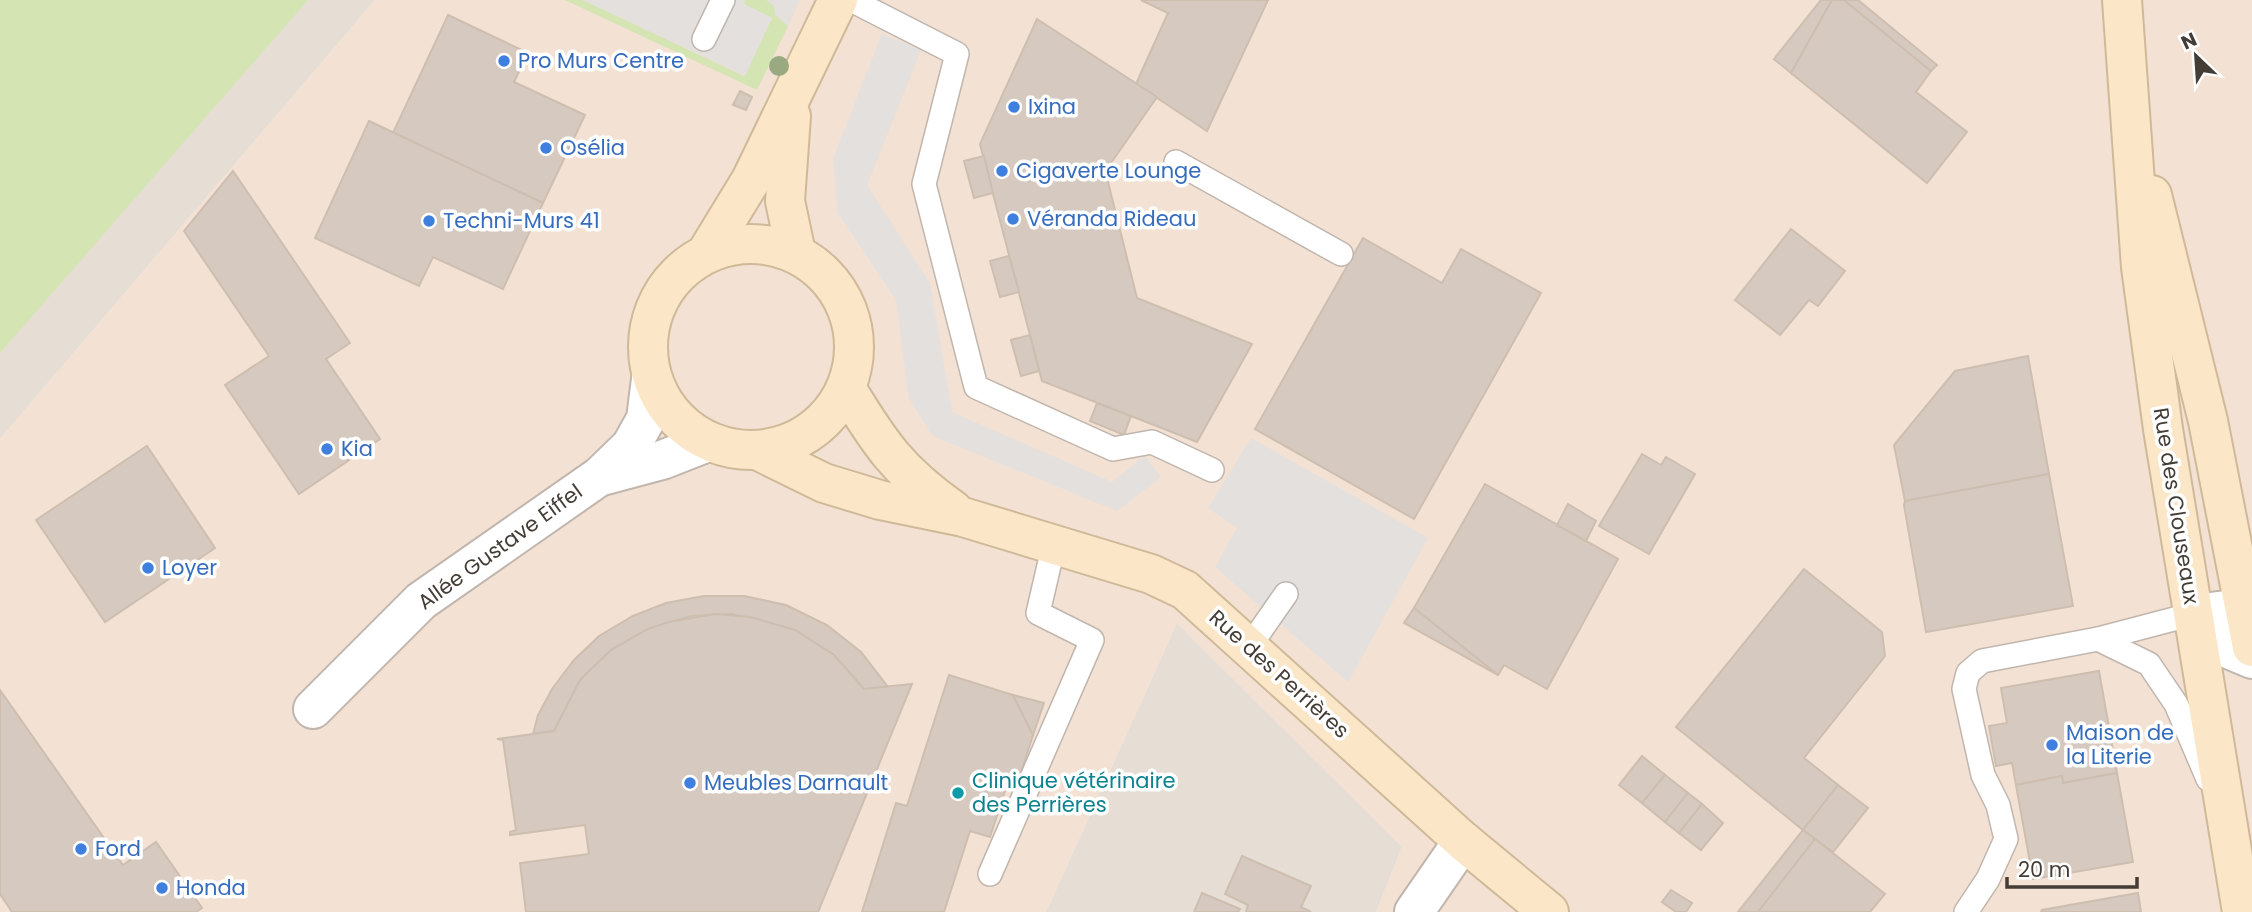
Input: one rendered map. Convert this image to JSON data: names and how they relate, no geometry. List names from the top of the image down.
{
  "streets": {
    "street": ["Rue des Clouseaux", "Allée Gustave Eiffel", "Rue des Perrières"]
  },
  "places": [
    "Pro Murs Centre",
    "Ixina",
    "Osélia",
    "Cigaverte Lounge",
    "Véranda Rideau",
    "Techni-Murs 41",
    "Kia",
    "Loyer",
    "Maison de la Literie",
    "Meubles Darnault",
    "Clinique vétérinaire des Perrières",
    "Ford",
    "Honda"
  ],
  "scale_bar": "20 m",
  "north": "top left"
}
